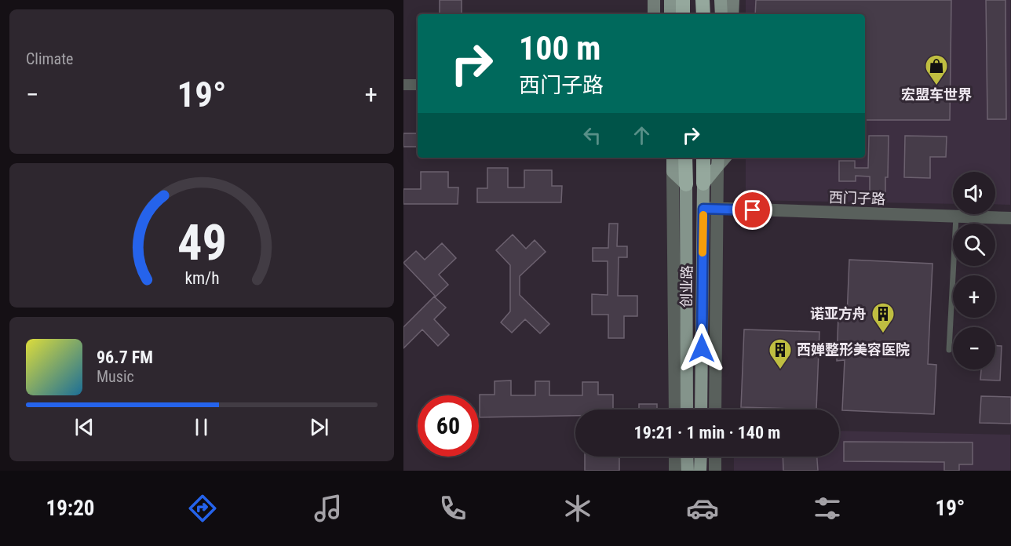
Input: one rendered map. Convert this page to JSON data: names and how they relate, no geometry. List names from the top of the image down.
{
  "streets": {
    "main road": ["创业路"],
    "street": ["西门子路"]
  },
  "crossings": [
    ["西门子路", "创业路"]
  ],
  "places": {
    "shop": ["宏盟车世界"],
    "building": ["诺亚方舟", "西婵整形美容医院"]
  },
  "page": {
    "tile": "Climate",
    "turn": ["100 m", "西门子路"],
    "heat": ["−", "19°", "+"],
    "map_buttons": ["+", "−"],
    "song": ["96.7 FM", "Music"],
    "limit": "60",
    "trip": "19:21 · 1 min · 140 m",
    "tabs": ["19:20", "19°"],
    "gauge": ["49", "km/h"]
  }
}
